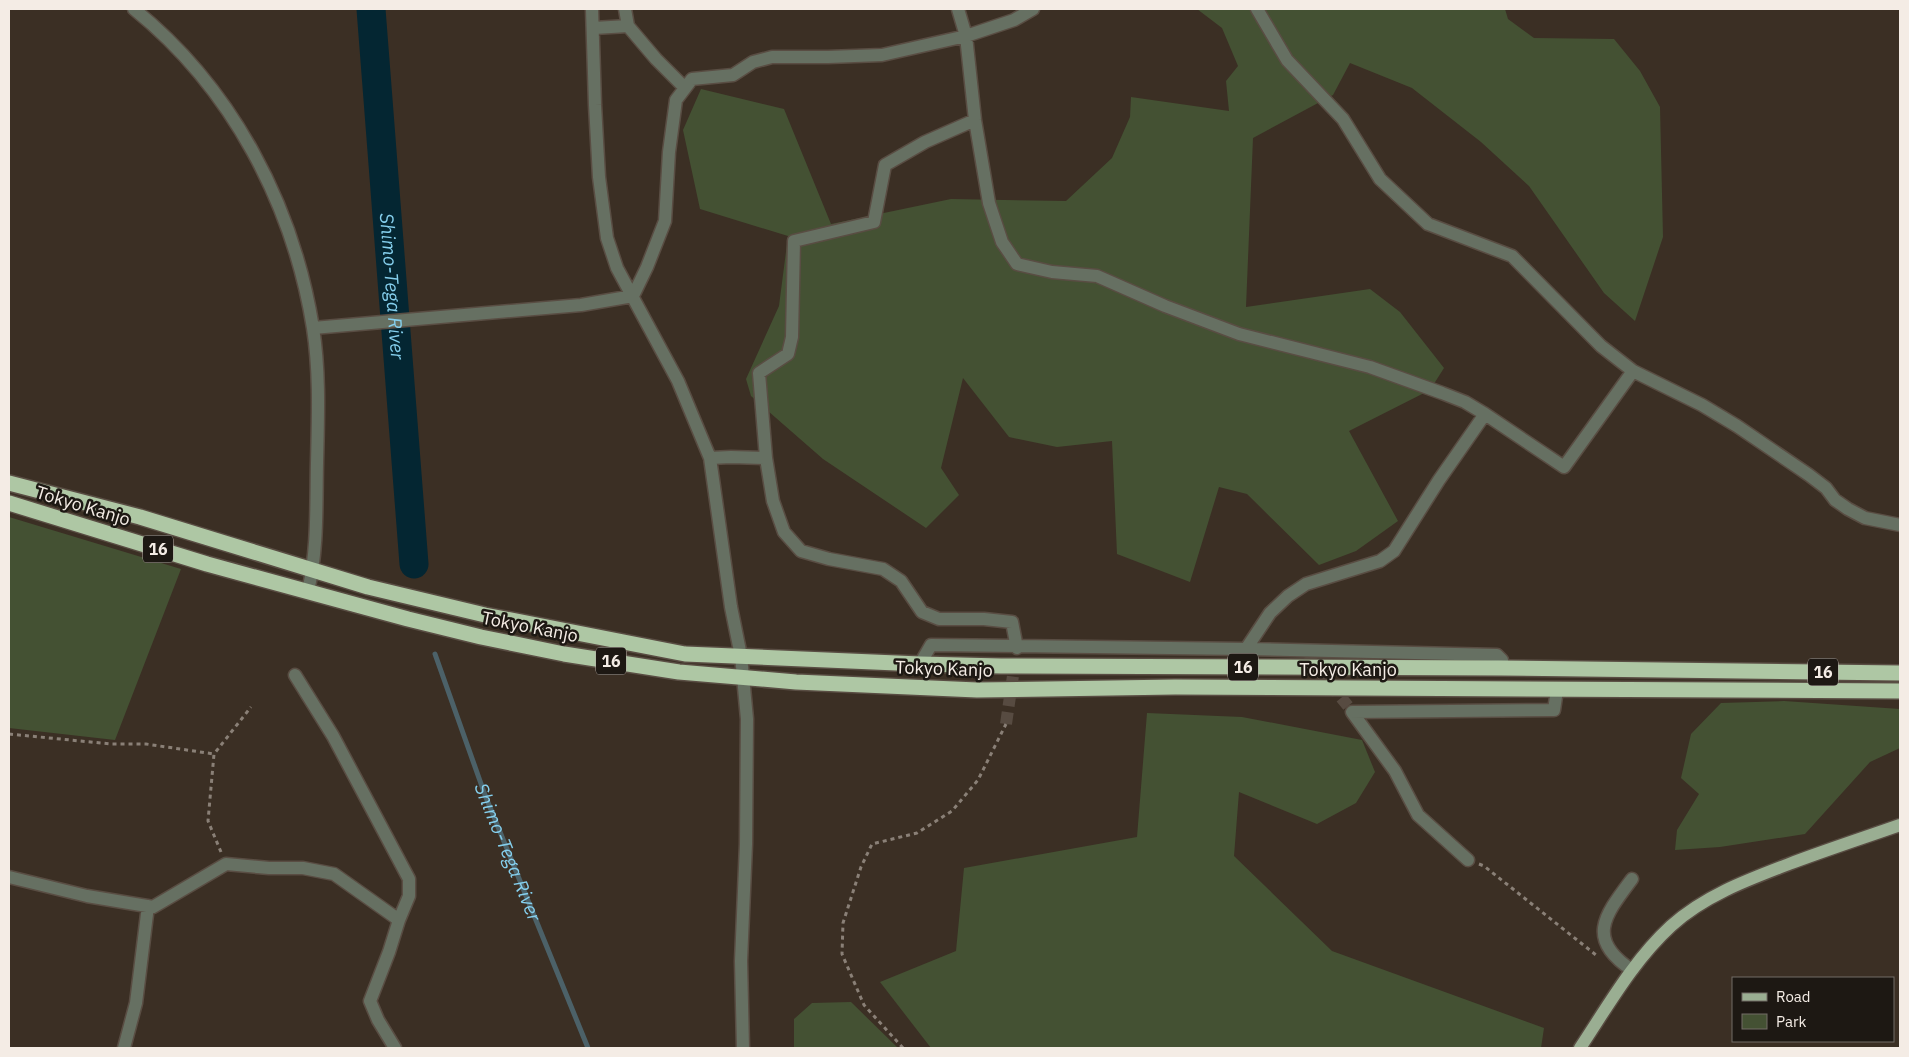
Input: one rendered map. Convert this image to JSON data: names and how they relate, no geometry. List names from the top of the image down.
{
  "streets": {
    "highway": ["Tokyo Kanjo", "16"]
  },
  "water": ["Shimo-Tega River"],
  "legend": ["Road", "Park"]
}
